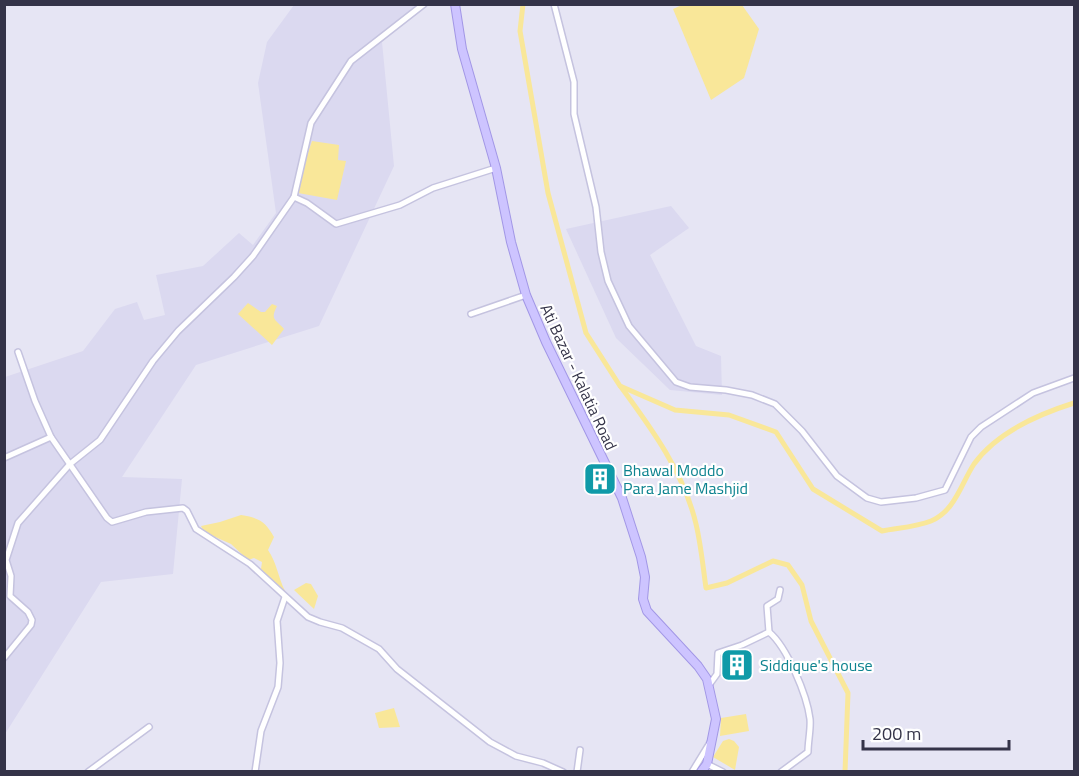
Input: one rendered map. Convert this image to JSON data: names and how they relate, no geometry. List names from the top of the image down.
{
  "streets": {
    "main road": ["Ati Bazar - Kalatia Road"]
  },
  "places": {
    "building": ["Bhawal Moddo Para Jame Mashjid", "Siddique's house"]
  },
  "scale_bar": "200 m"
}
